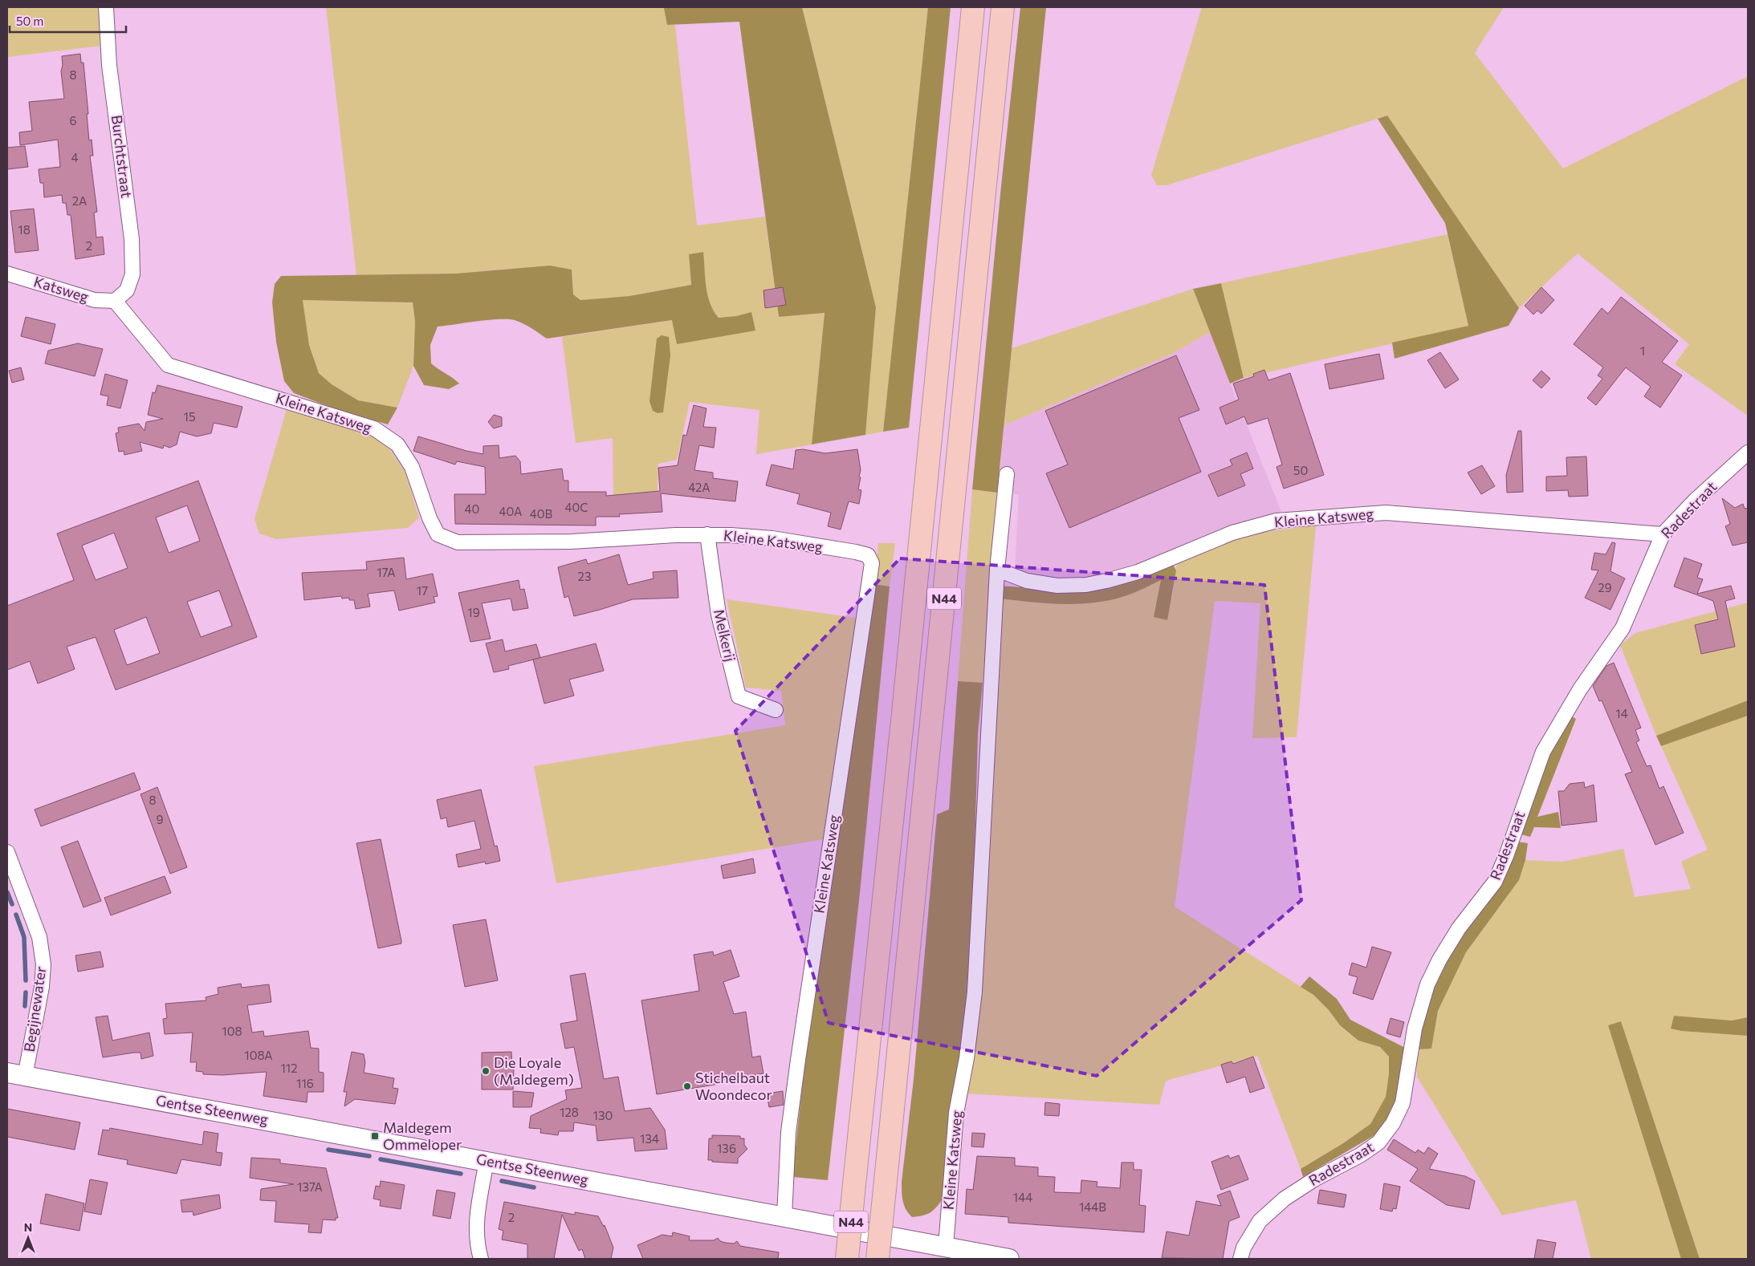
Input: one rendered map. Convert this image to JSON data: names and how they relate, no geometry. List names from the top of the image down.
{
  "streets": {
    "highway": ["N44"],
    "street": [
      "Burchtstraat",
      "Katsweg",
      "Kleine Katsweg",
      "Radestraat",
      "Melkerij",
      "Begijnewater",
      "Gentse Steenweg"
    ]
  },
  "crossings": [
    ["Burchtstraat", "Katsweg"],
    ["Burchtstraat", "Kleine Katsweg"],
    ["Katsweg", "Kleine Katsweg"],
    ["Kleine Katsweg", "Radestraat"],
    ["Kleine Katsweg", "Melkerij"],
    ["Kleine Katsweg", "Gentse Steenweg"],
    ["Begijnewater", "Gentse Steenweg"]
  ],
  "places": {
    "other": ["Die Loyale (Maldegem)", "Stichelbaut Woondecor"],
    "transit": ["Maldegem Ommeloper"]
  },
  "house_numbers": [
    "8",
    "6",
    "4",
    "2A",
    "18",
    "2",
    "1",
    "15",
    "50",
    "42A",
    "40C",
    "40",
    "40A",
    "40B",
    "17A",
    "23",
    "29",
    "17",
    "19",
    "14",
    "8",
    "9",
    "108",
    "108A",
    "112",
    "116",
    "128",
    "130",
    "134",
    "136",
    "137A",
    "144",
    "144B",
    "2"
  ],
  "scale_bar": "50 m",
  "north": "top"
}
